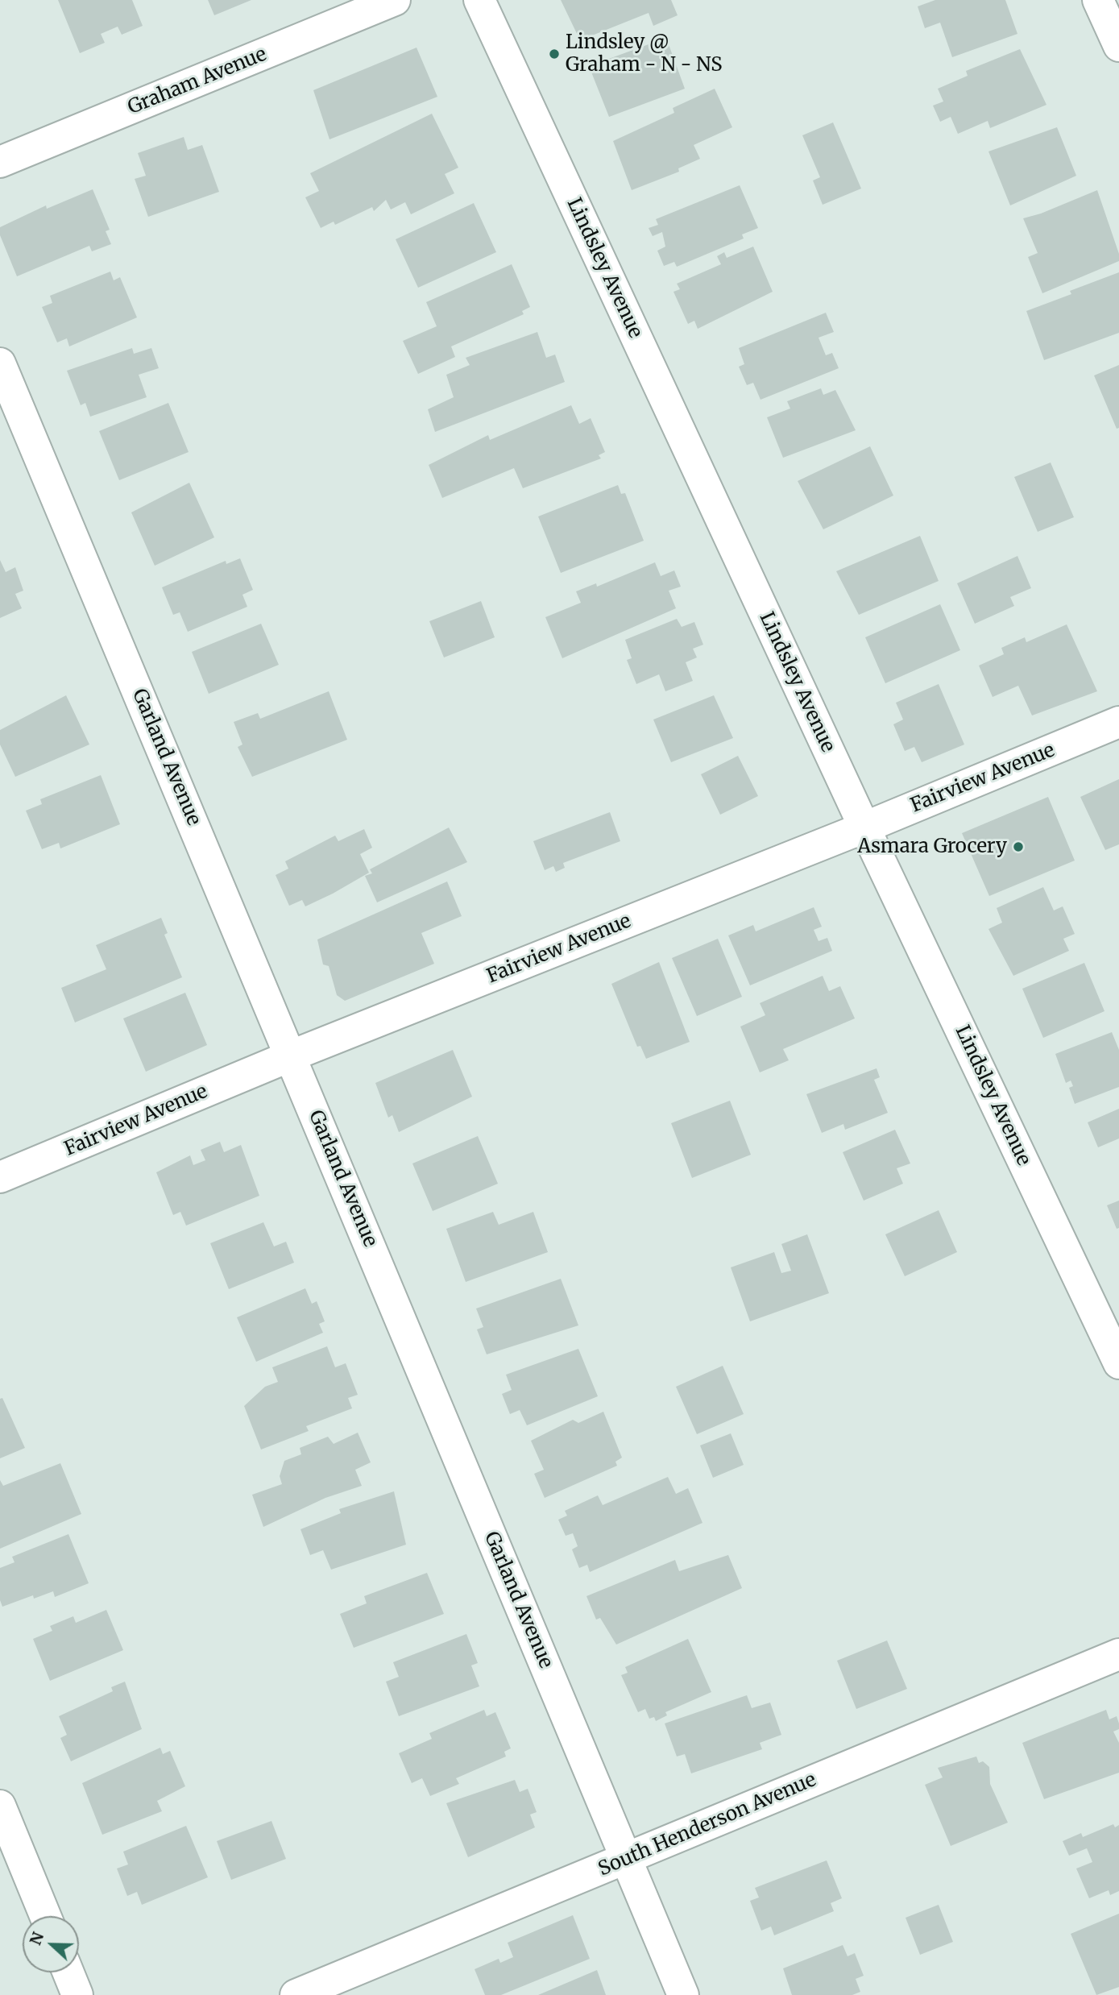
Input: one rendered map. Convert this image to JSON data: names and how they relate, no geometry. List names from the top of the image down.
{
  "streets": {
    "street": [
      "Graham Avenue",
      "Lindsley Avenue",
      "Garland Avenue",
      "Fairview Avenue",
      "South Henderson Avenue"
    ]
  },
  "crossings": [
    ["Lindsley Avenue", "Fairview Avenue"],
    ["Garland Avenue", "Fairview Avenue"],
    ["Garland Avenue", "South Henderson Avenue"]
  ],
  "places": ["Lindsley @ Graham - N - NS", "Asmara Grocery"],
  "north": "left"
}
